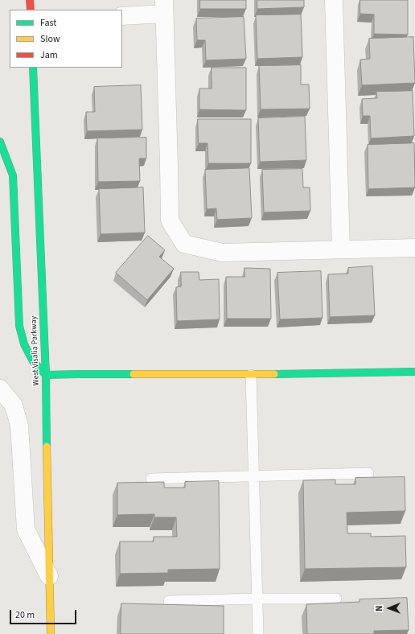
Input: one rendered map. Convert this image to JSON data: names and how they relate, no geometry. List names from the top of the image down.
{
  "streets": {
    "street": ["West Visalia Parkway"]
  },
  "legend": ["Fast", "Slow", "Jam"],
  "scale_bar": "20 m",
  "north": "left"
}
